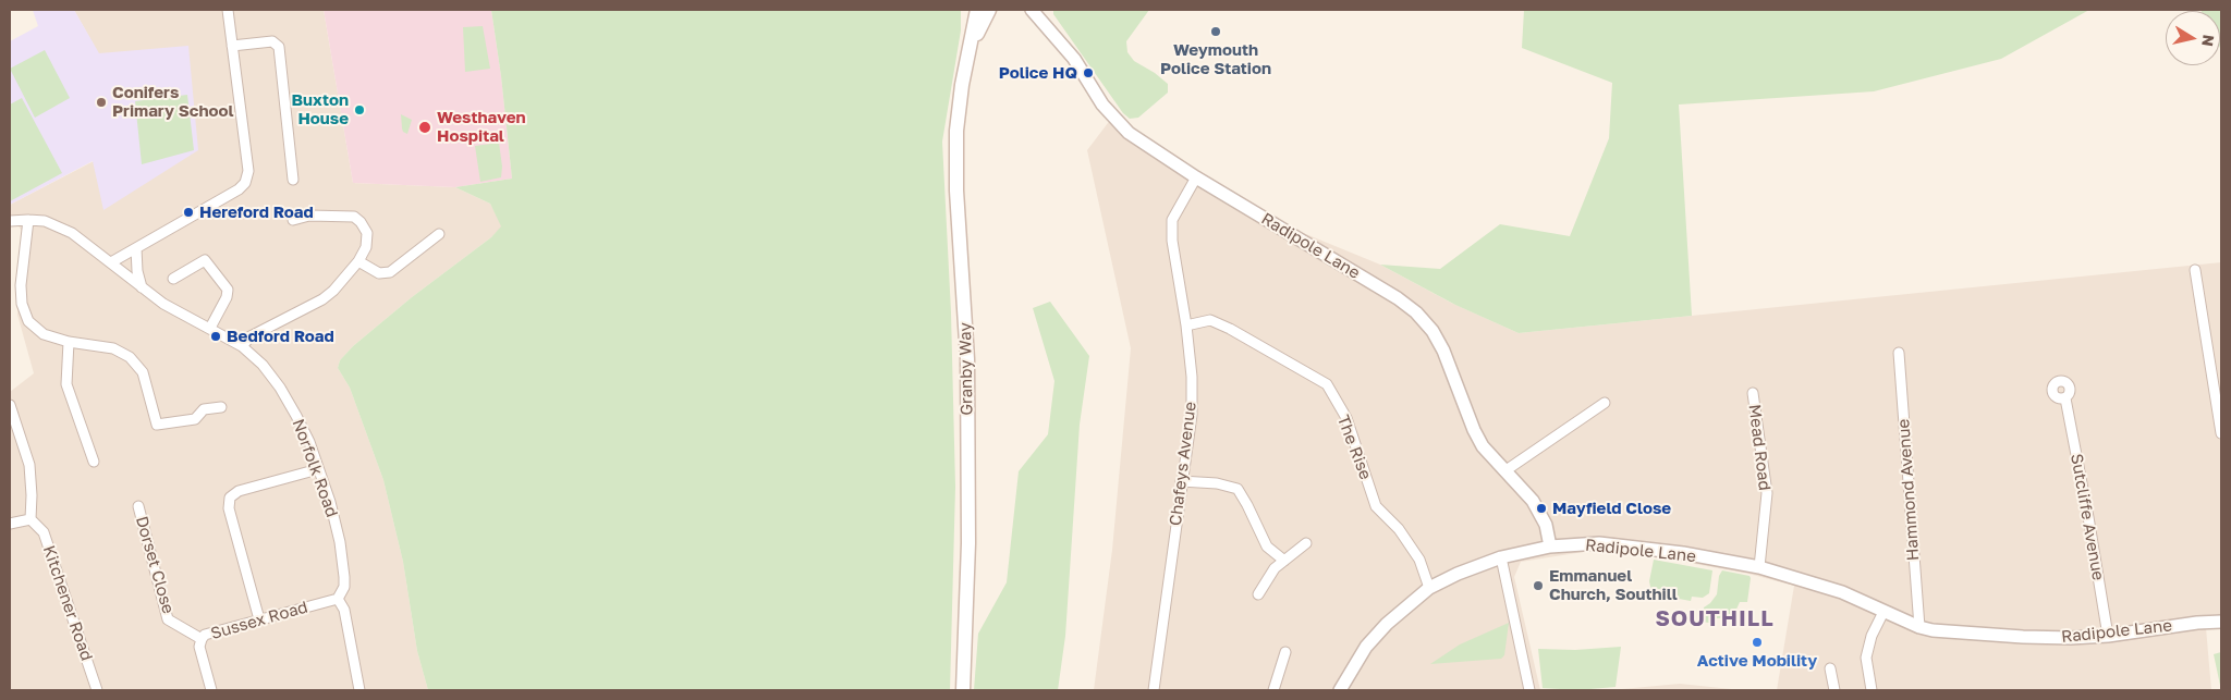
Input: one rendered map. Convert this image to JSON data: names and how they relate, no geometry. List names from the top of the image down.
{
  "streets": {
    "main road": ["Granby Way"],
    "street": [
      "Radipole Lane",
      "The Rise",
      "Mead Road",
      "Chafeys Avenue",
      "Norfolk Road",
      "Hammond Avenue",
      "Sutcliffe Avenue",
      "Dorset Close",
      "Kitchener Road",
      "Sussex Road"
    ]
  },
  "crossings": [
    ["Radipole Lane", "Mead Road"],
    ["Radipole Lane", "Chafeys Avenue"],
    ["Radipole Lane", "Hammond Avenue"],
    ["Radipole Lane", "Sutcliffe Avenue"],
    ["The Rise", "Chafeys Avenue"],
    ["Norfolk Road", "Sussex Road"],
    ["Dorset Close", "Sussex Road"]
  ],
  "districts": ["SOUTHILL"],
  "places": [
    "Weymouth Police Station",
    "Police HQ",
    "Conifers Primary School",
    "Buxton House",
    "Westhaven Hospital",
    "Hereford Road",
    "Bedford Road",
    "Mayfield Close",
    "Emmanuel Church, Southill",
    "Active Mobility"
  ],
  "north": "right"
}
